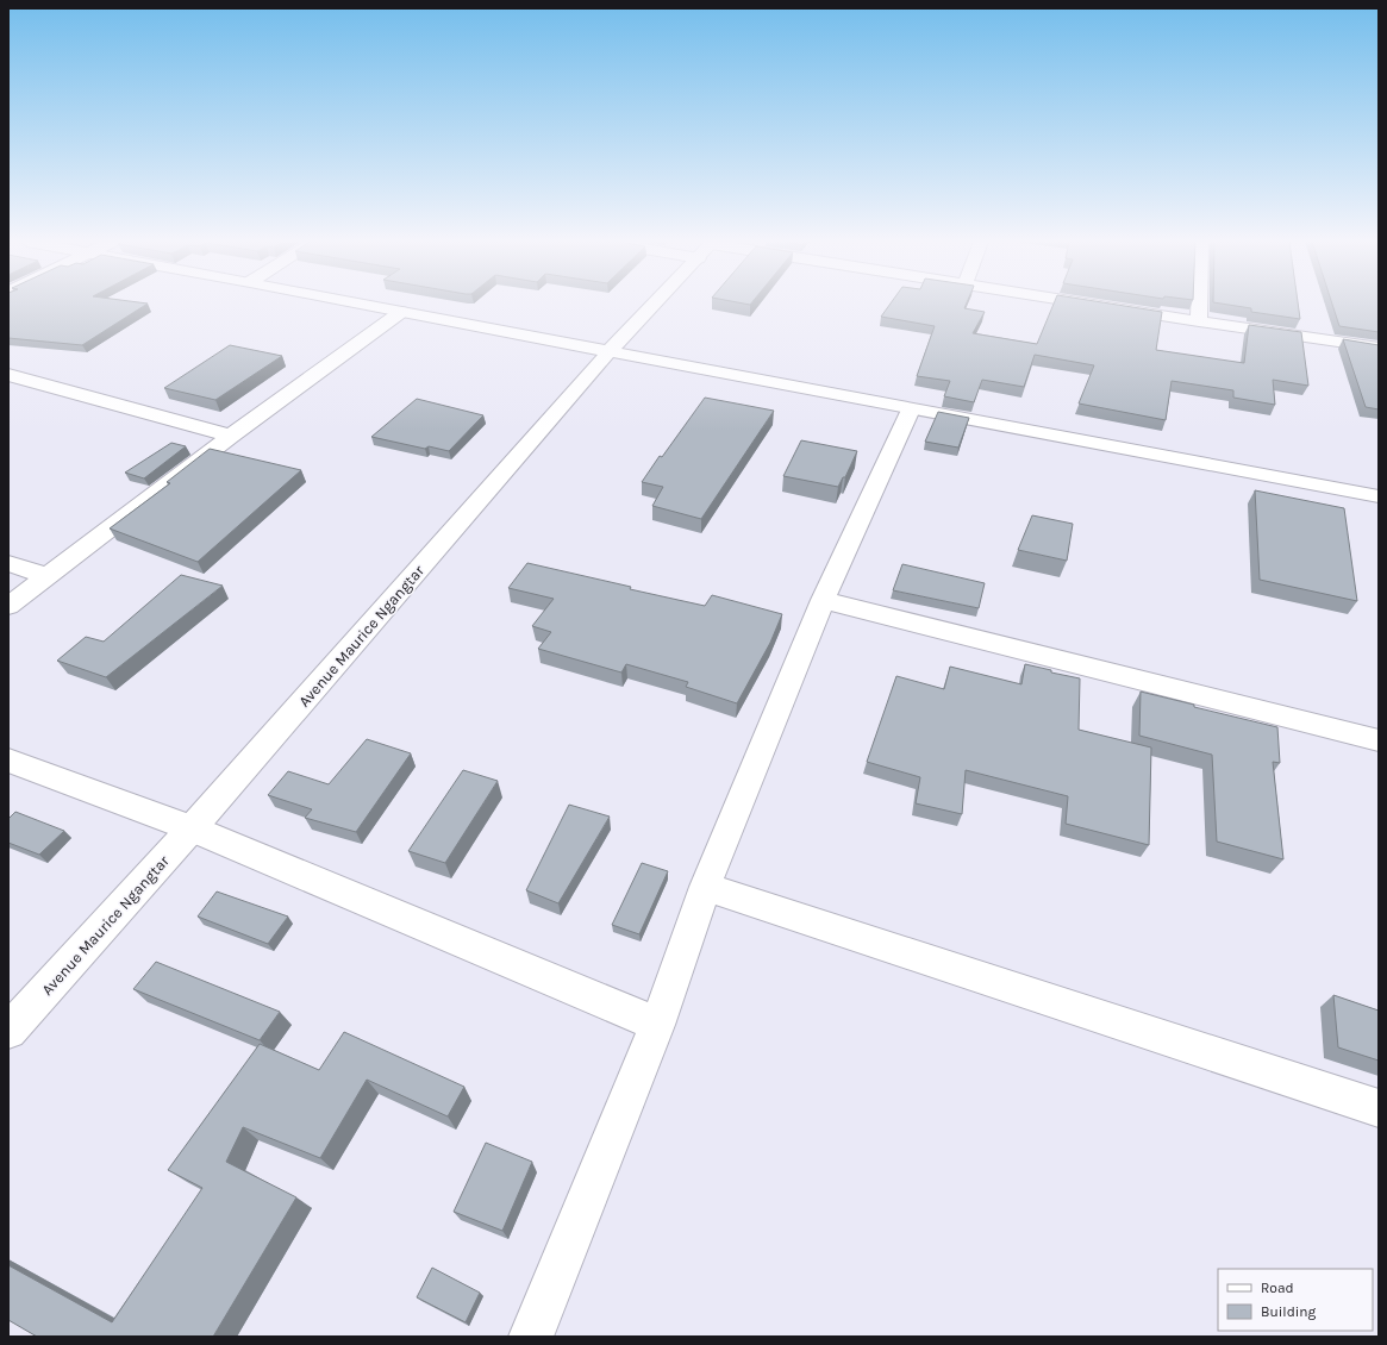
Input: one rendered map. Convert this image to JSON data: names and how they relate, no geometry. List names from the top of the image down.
{
  "streets": {
    "street": ["Avenue Maurice Ngangtar"]
  },
  "legend": ["Road", "Building"]
}
